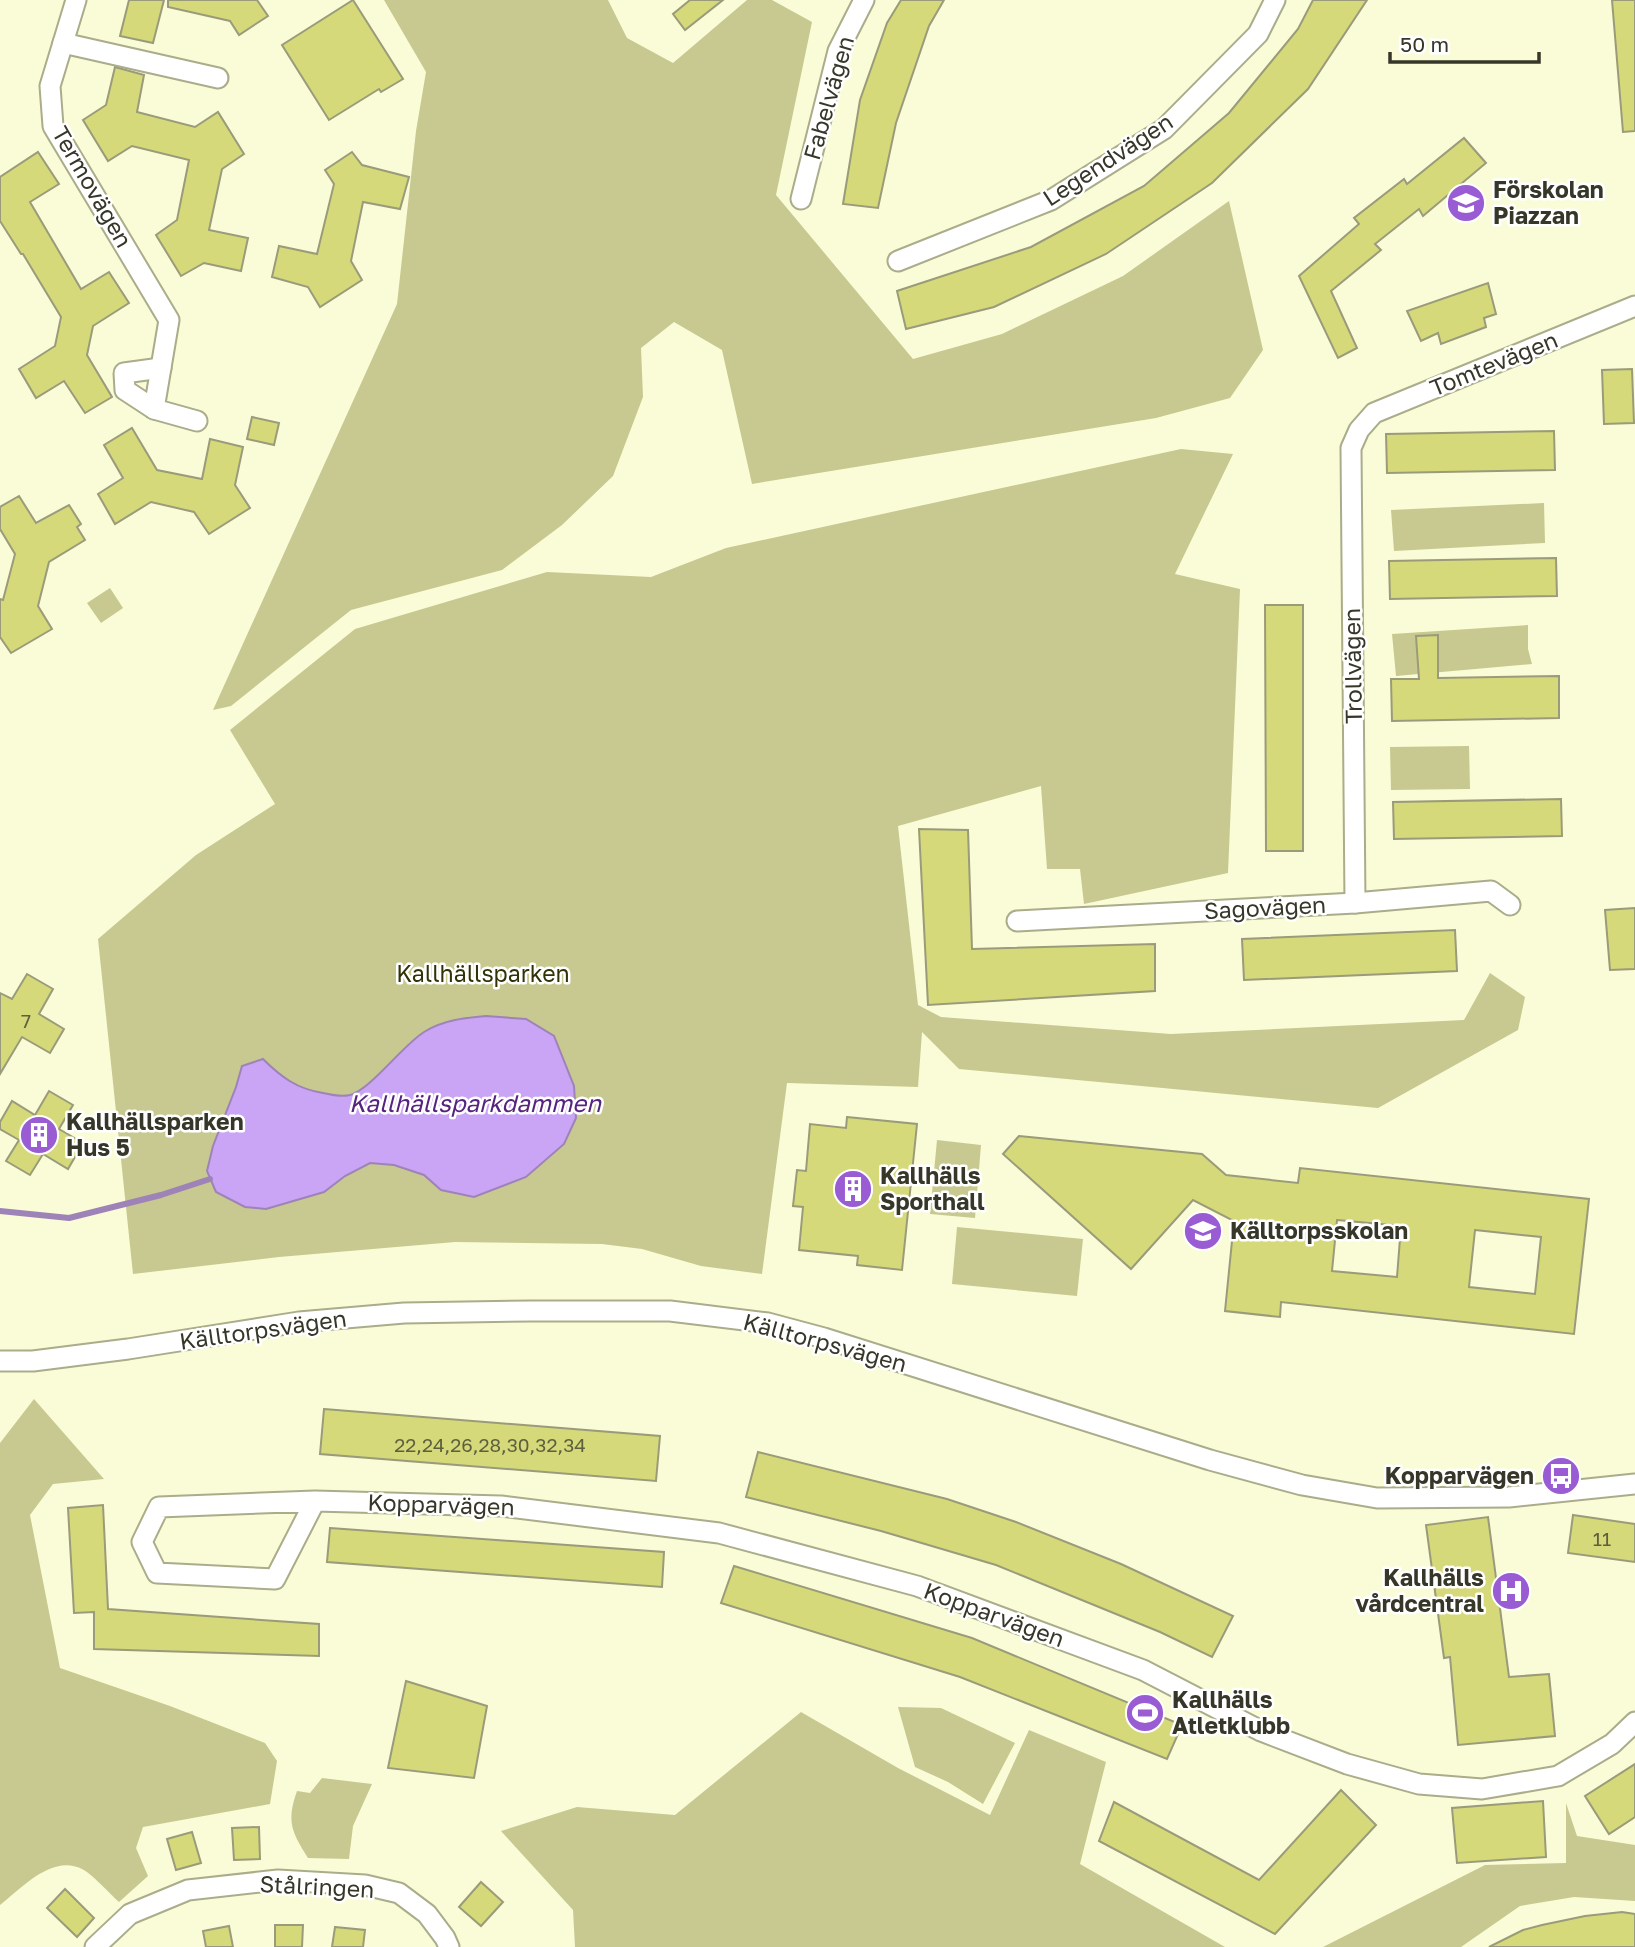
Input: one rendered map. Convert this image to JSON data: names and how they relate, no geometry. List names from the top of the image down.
{
  "streets": {
    "street": [
      "Fabelvägen",
      "Legendvägen",
      "Termovägen",
      "Tomtevägen",
      "Trollvägen",
      "Sagovägen",
      "Källtorpsvägen",
      "Kopparvägen",
      "Stålringen"
    ]
  },
  "crossings": [
    ["Tomtevägen", "Trollvägen"],
    ["Trollvägen", "Sagovägen"]
  ],
  "water": ["Kallhällsparkdammen"],
  "parks": ["Kallhällsparken"],
  "places": {
    "school or university": ["Förskolan Piazzan", "Källtorpsskolan"],
    "building": ["Kallhällsparken Hus 5", "Kallhälls Sporthall"],
    "bus stop": ["Kopparvägen"],
    "hospital": ["Kallhälls vårdcentral"],
    "sports": ["Kallhälls Atletklubb"]
  },
  "house_numbers": ["7", "22,24,26,28,30,32,34", "11"],
  "scale_bar": "50 m"
}
